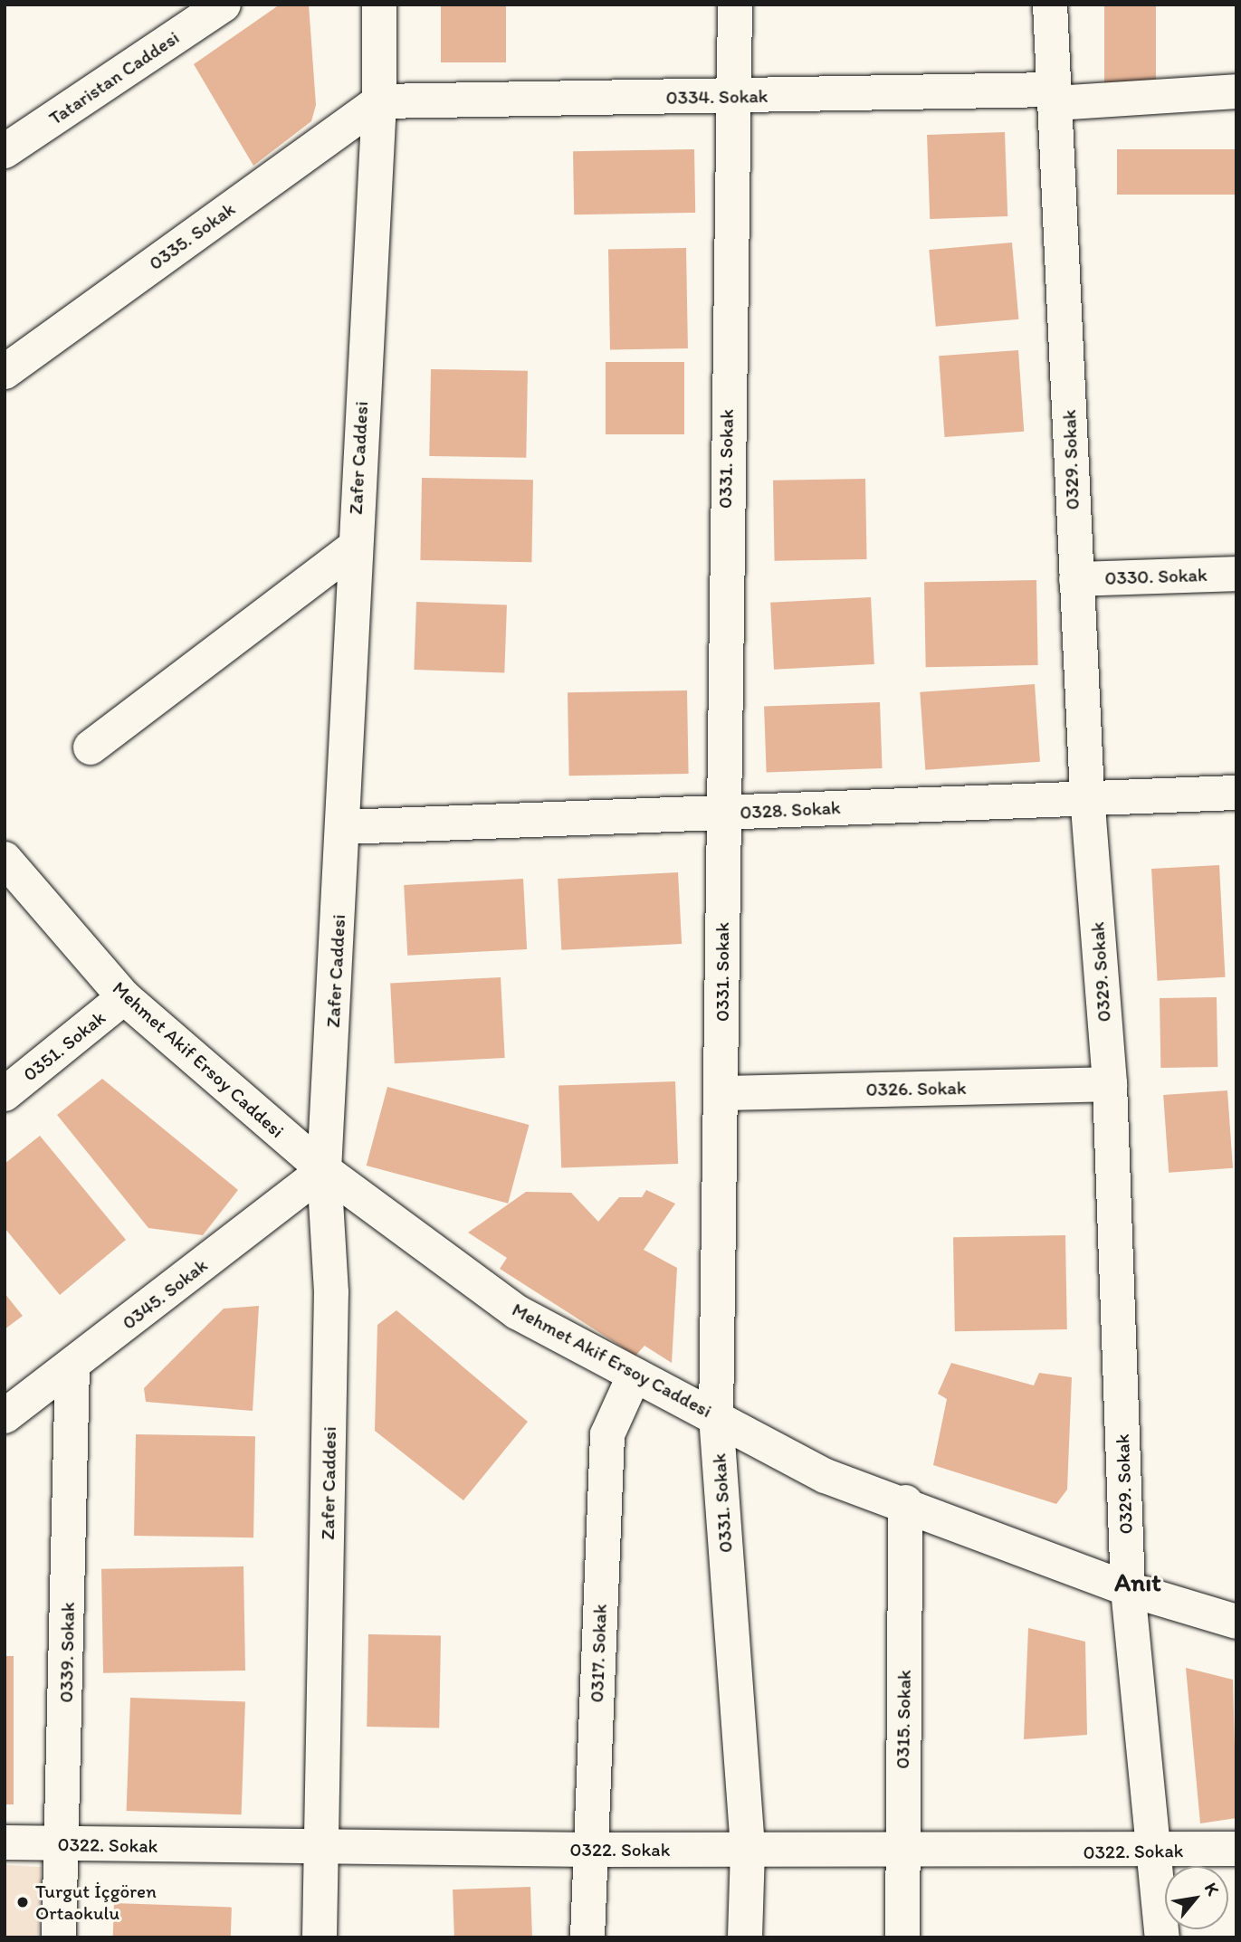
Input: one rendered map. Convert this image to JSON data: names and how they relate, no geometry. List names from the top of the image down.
{
  "streets": {
    "street": [
      "Tataristan Caddesi",
      "0334. Sokak",
      "0335. Sokak",
      "Zafer Caddesi",
      "0331. Sokak",
      "0329. Sokak",
      "0330. Sokak",
      "0328. Sokak",
      "0351. Sokak",
      "Mehmet Akif Ersoy Caddesi",
      "0326. Sokak",
      "0345. Sokak",
      "0339. Sokak",
      "0317. Sokak",
      "0315. Sokak",
      "0322. Sokak"
    ]
  },
  "crossings": [
    ["0334. Sokak", "0335. Sokak"],
    ["0334. Sokak", "Zafer Caddesi"],
    ["0334. Sokak", "0331. Sokak"],
    ["0334. Sokak", "0329. Sokak"],
    ["0335. Sokak", "Zafer Caddesi"],
    ["Zafer Caddesi", "0328. Sokak"],
    ["Zafer Caddesi", "Mehmet Akif Ersoy Caddesi"],
    ["Zafer Caddesi", "0345. Sokak"],
    ["Zafer Caddesi", "0322. Sokak"],
    ["0331. Sokak", "0328. Sokak"],
    ["0331. Sokak", "Mehmet Akif Ersoy Caddesi"],
    ["0331. Sokak", "0326. Sokak"],
    ["0331. Sokak", "0322. Sokak"],
    ["0329. Sokak", "0330. Sokak"],
    ["0329. Sokak", "0328. Sokak"],
    ["0329. Sokak", "Mehmet Akif Ersoy Caddesi"],
    ["0329. Sokak", "0326. Sokak"],
    ["0329. Sokak", "0322. Sokak"],
    ["0351. Sokak", "Mehmet Akif Ersoy Caddesi"],
    ["Mehmet Akif Ersoy Caddesi", "0345. Sokak"],
    ["Mehmet Akif Ersoy Caddesi", "0317. Sokak"],
    ["Mehmet Akif Ersoy Caddesi", "0315. Sokak"],
    ["0345. Sokak", "0339. Sokak"],
    ["0339. Sokak", "0322. Sokak"],
    ["0317. Sokak", "0322. Sokak"],
    ["0315. Sokak", "0322. Sokak"]
  ],
  "districts": ["Anıt"],
  "places": ["Turgut İçgören Ortaokulu"],
  "north": "top right"
}
